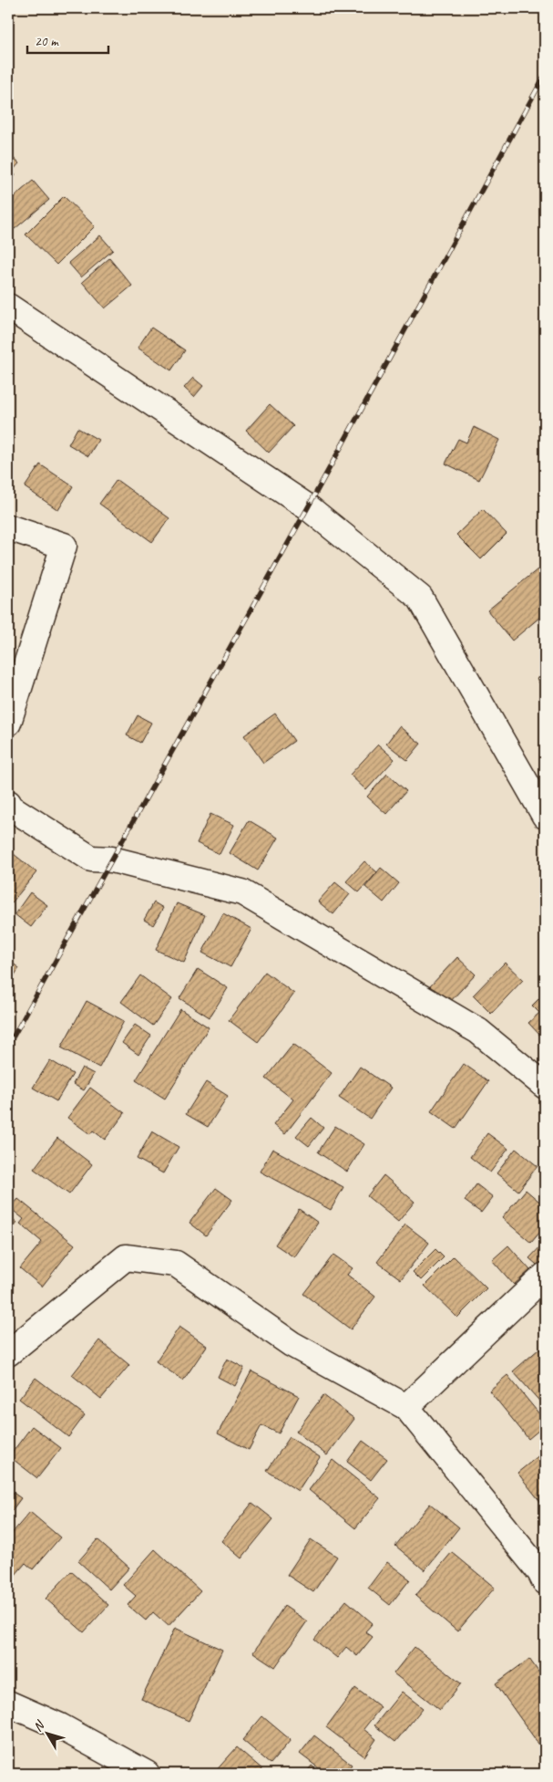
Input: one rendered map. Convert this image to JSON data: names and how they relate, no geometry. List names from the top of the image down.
{
  "scale_bar": "20 m",
  "north": "top left"
}
